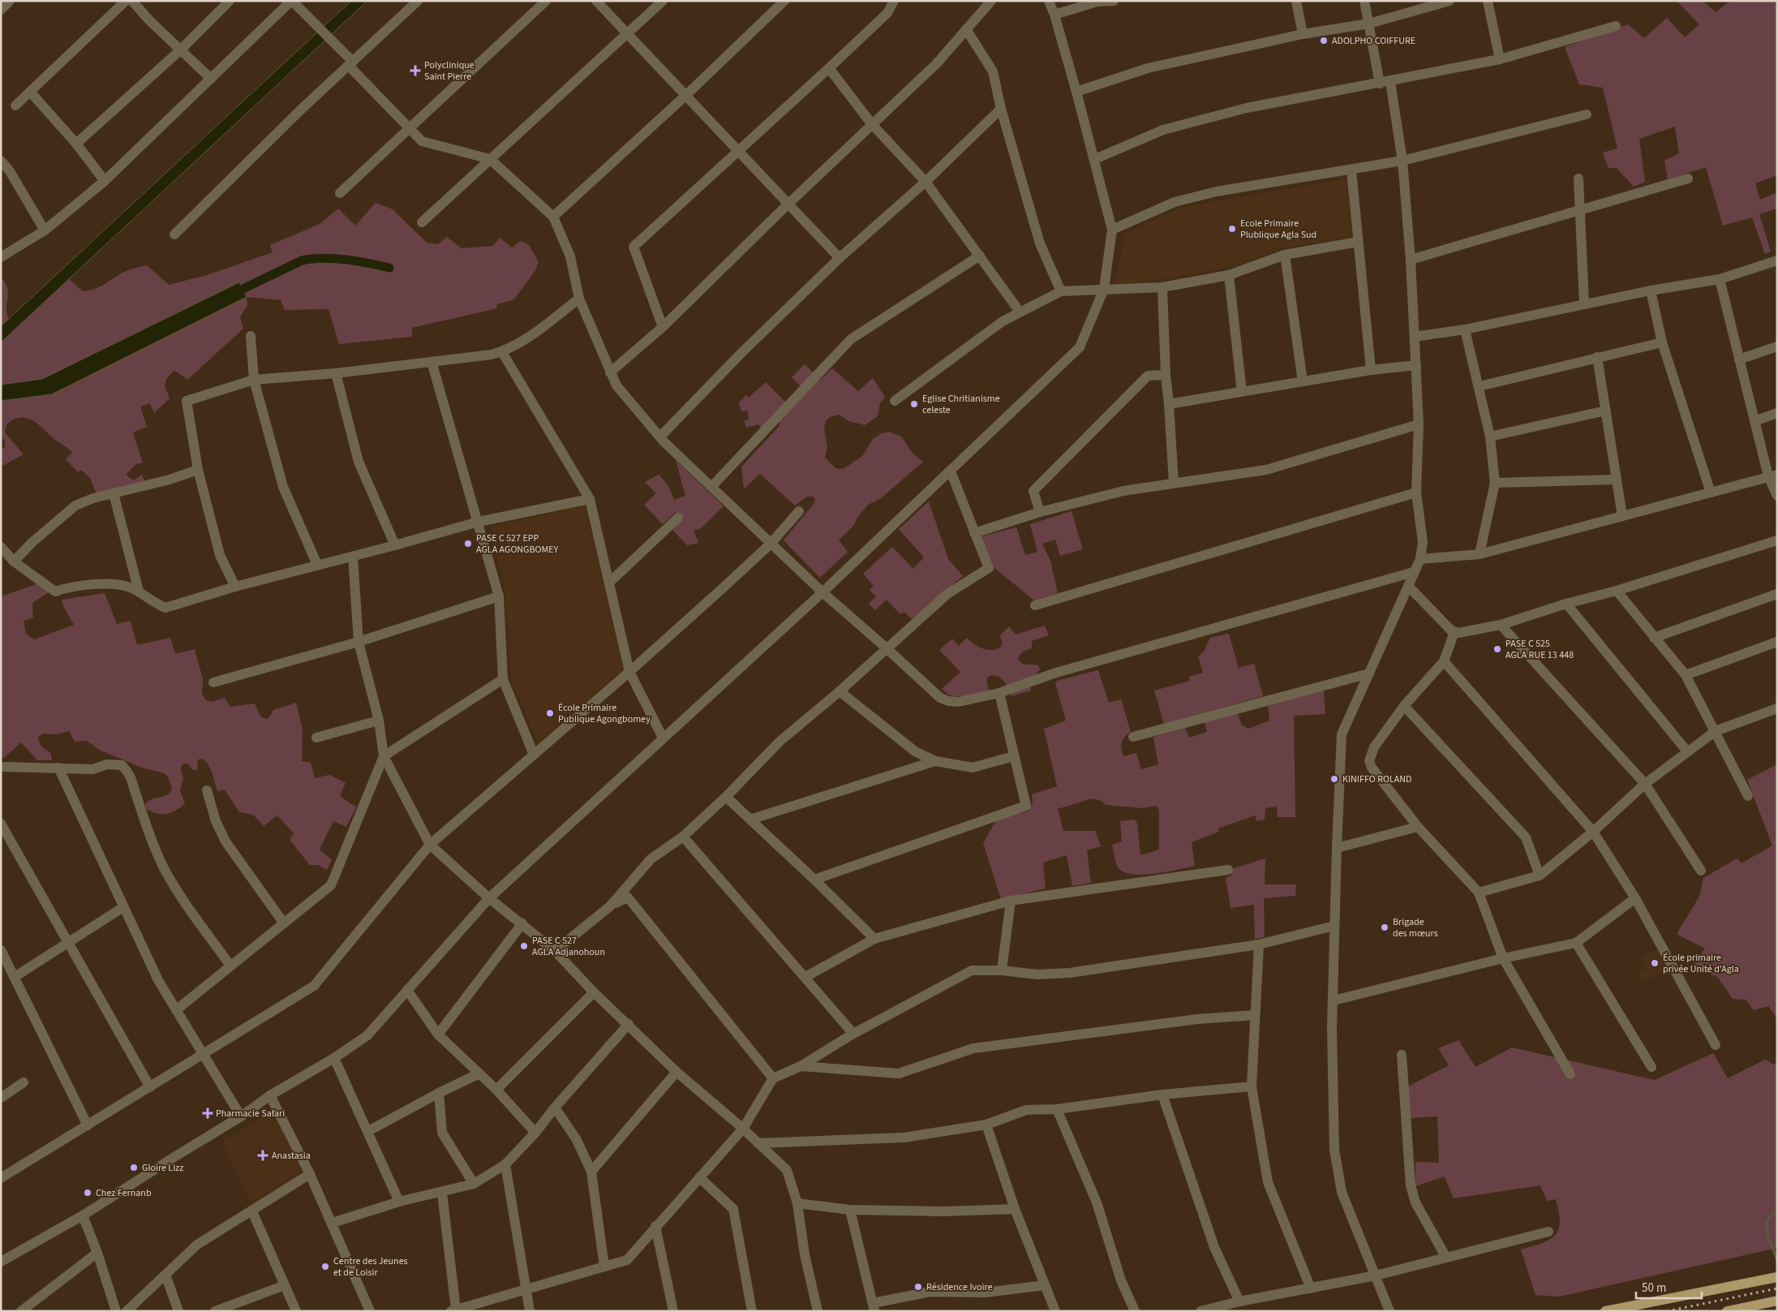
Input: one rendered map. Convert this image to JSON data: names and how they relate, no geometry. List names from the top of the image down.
{
  "places": {
    "other": [
      "ADOLPHO COIFFURE",
      "Ecole Primaire Plublique Agla Sud",
      "Eglise Chritianisme celeste",
      "PASE C 527 EPP AGLA AGONGBOMEY",
      "PASE C 525 AGLA RUE 13 448",
      "École Primaire Publique Agongbomey",
      "KINIFFO ROLAND",
      "Brigade des mœurs",
      "PASE C 527 AGLA Adjanohoun",
      "École primaire privée Unité d'Agla",
      "Gloire Lizz",
      "Chez Fernanb",
      "Centre des Jeunes et de Loisir",
      "Résidence Ivoire"
    ],
    "health": ["Polyclinique Saint Pierre", "Pharmacie Safari", "Anastasia"]
  },
  "scale_bar": "50 m"
}
